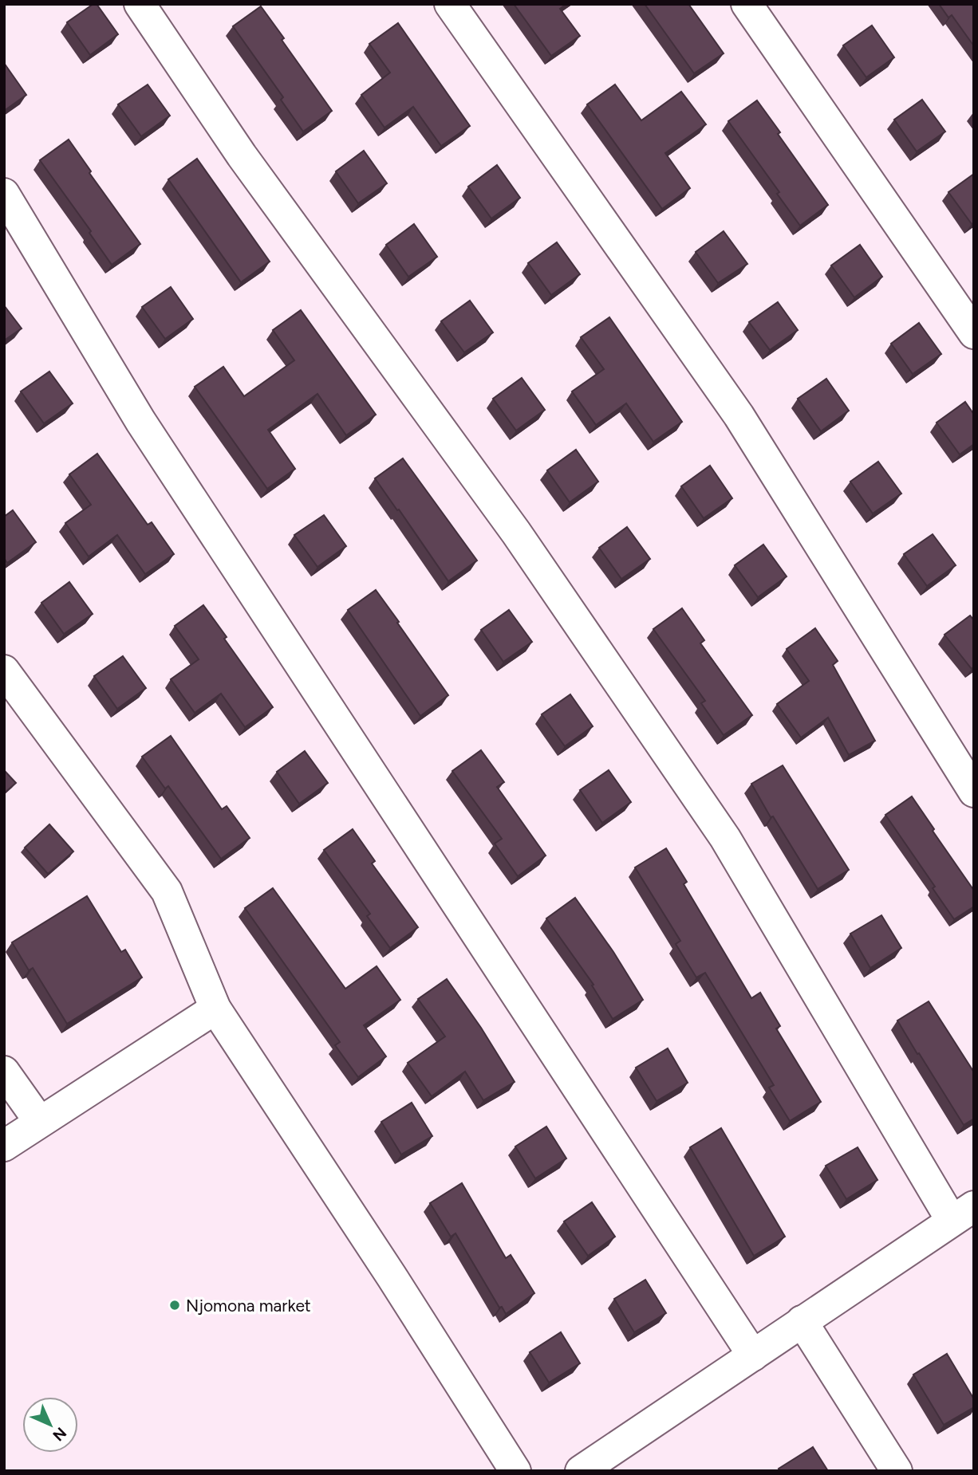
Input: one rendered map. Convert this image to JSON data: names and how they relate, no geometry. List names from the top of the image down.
{
  "places": ["Njomona market"],
  "north": "bottom right"
}
